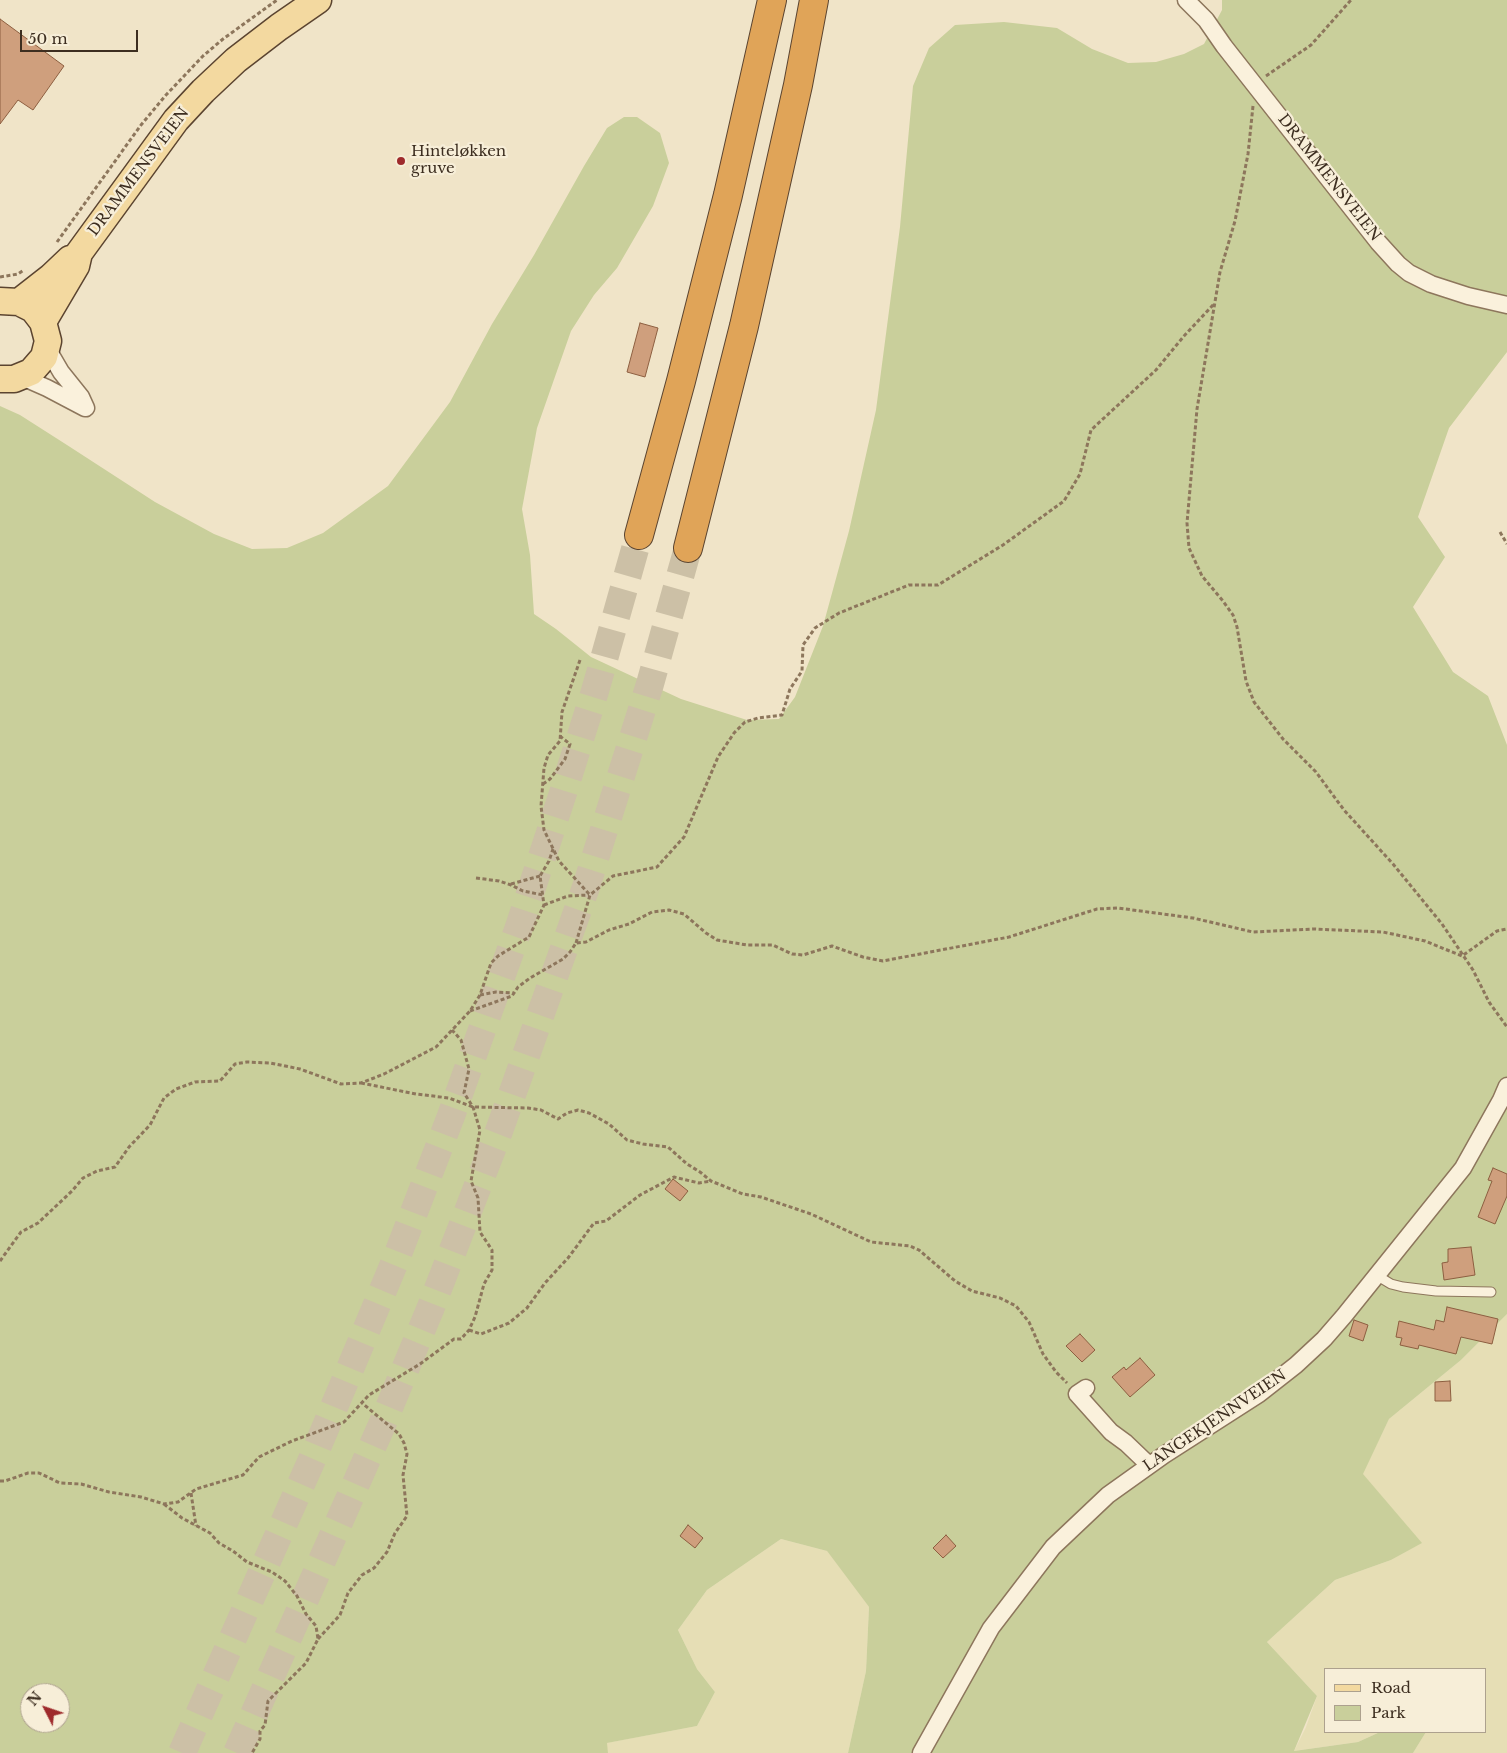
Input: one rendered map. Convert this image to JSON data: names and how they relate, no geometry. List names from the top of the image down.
{
  "streets": {
    "main road": ["DRAMMENSVEIEN"],
    "street": ["LANGEKJENNVEIEN"]
  },
  "places": ["Hinteløkken gruve"],
  "legend": ["Road", "Park"],
  "scale_bar": "50 m",
  "north": "top left"
}
